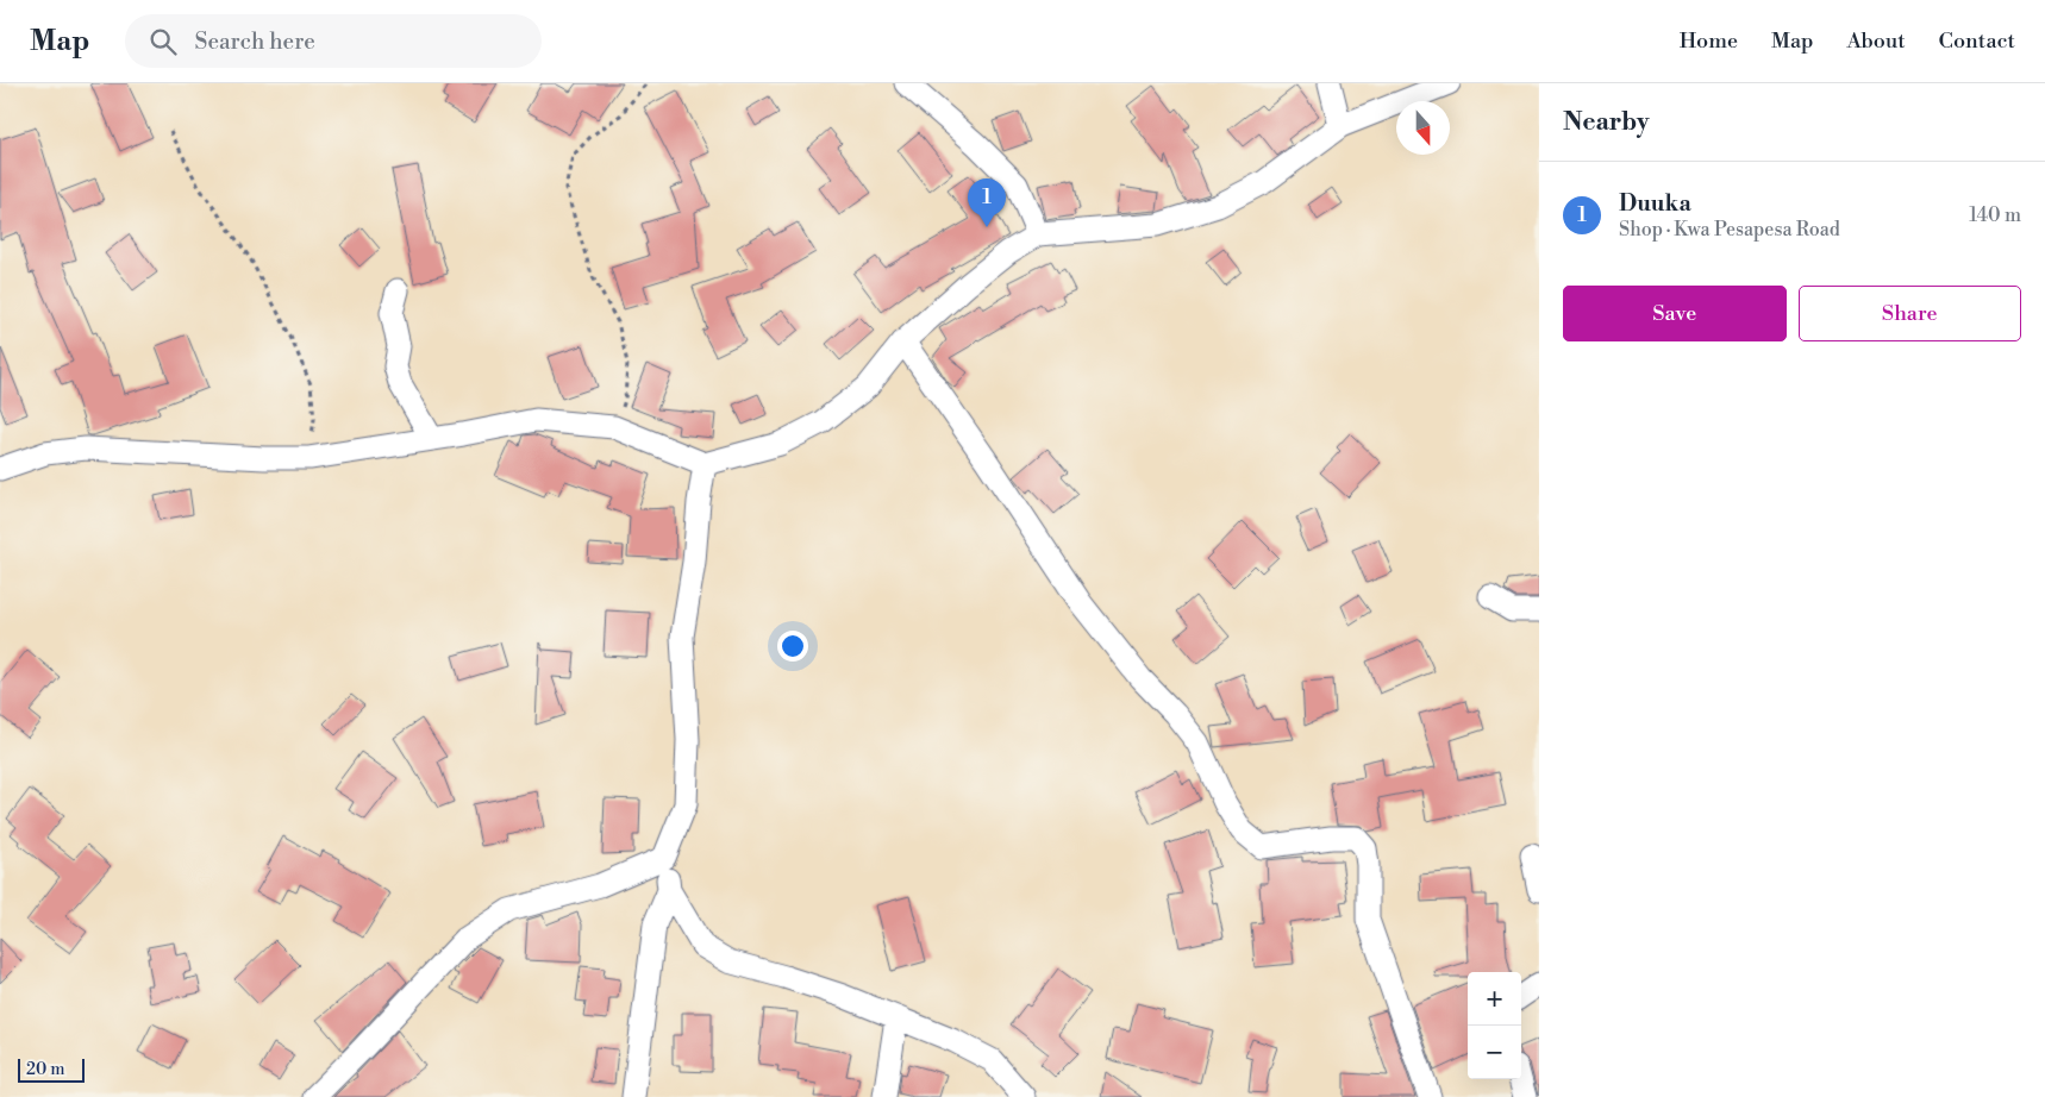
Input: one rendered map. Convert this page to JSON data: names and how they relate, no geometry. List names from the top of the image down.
{
  "scale_bar": "20 m",
  "north": "bottom",
  "page": {
    "header": "Map",
    "search": "Search here",
    "nav": [
      "Home",
      "Map",
      "About",
      "Contact"
    ],
    "heading": "Nearby",
    "list": [
      {
        "mark": "1",
        "name": "Duuka",
        "note": "Shop · Kwa Pesapesa Road",
        "value": "140 m"
      }
    ],
    "pins": "1",
    "buttons": ["Save", "Share"],
    "map_buttons": ["+", "−"],
    "scale": "20 m"
  }
}
